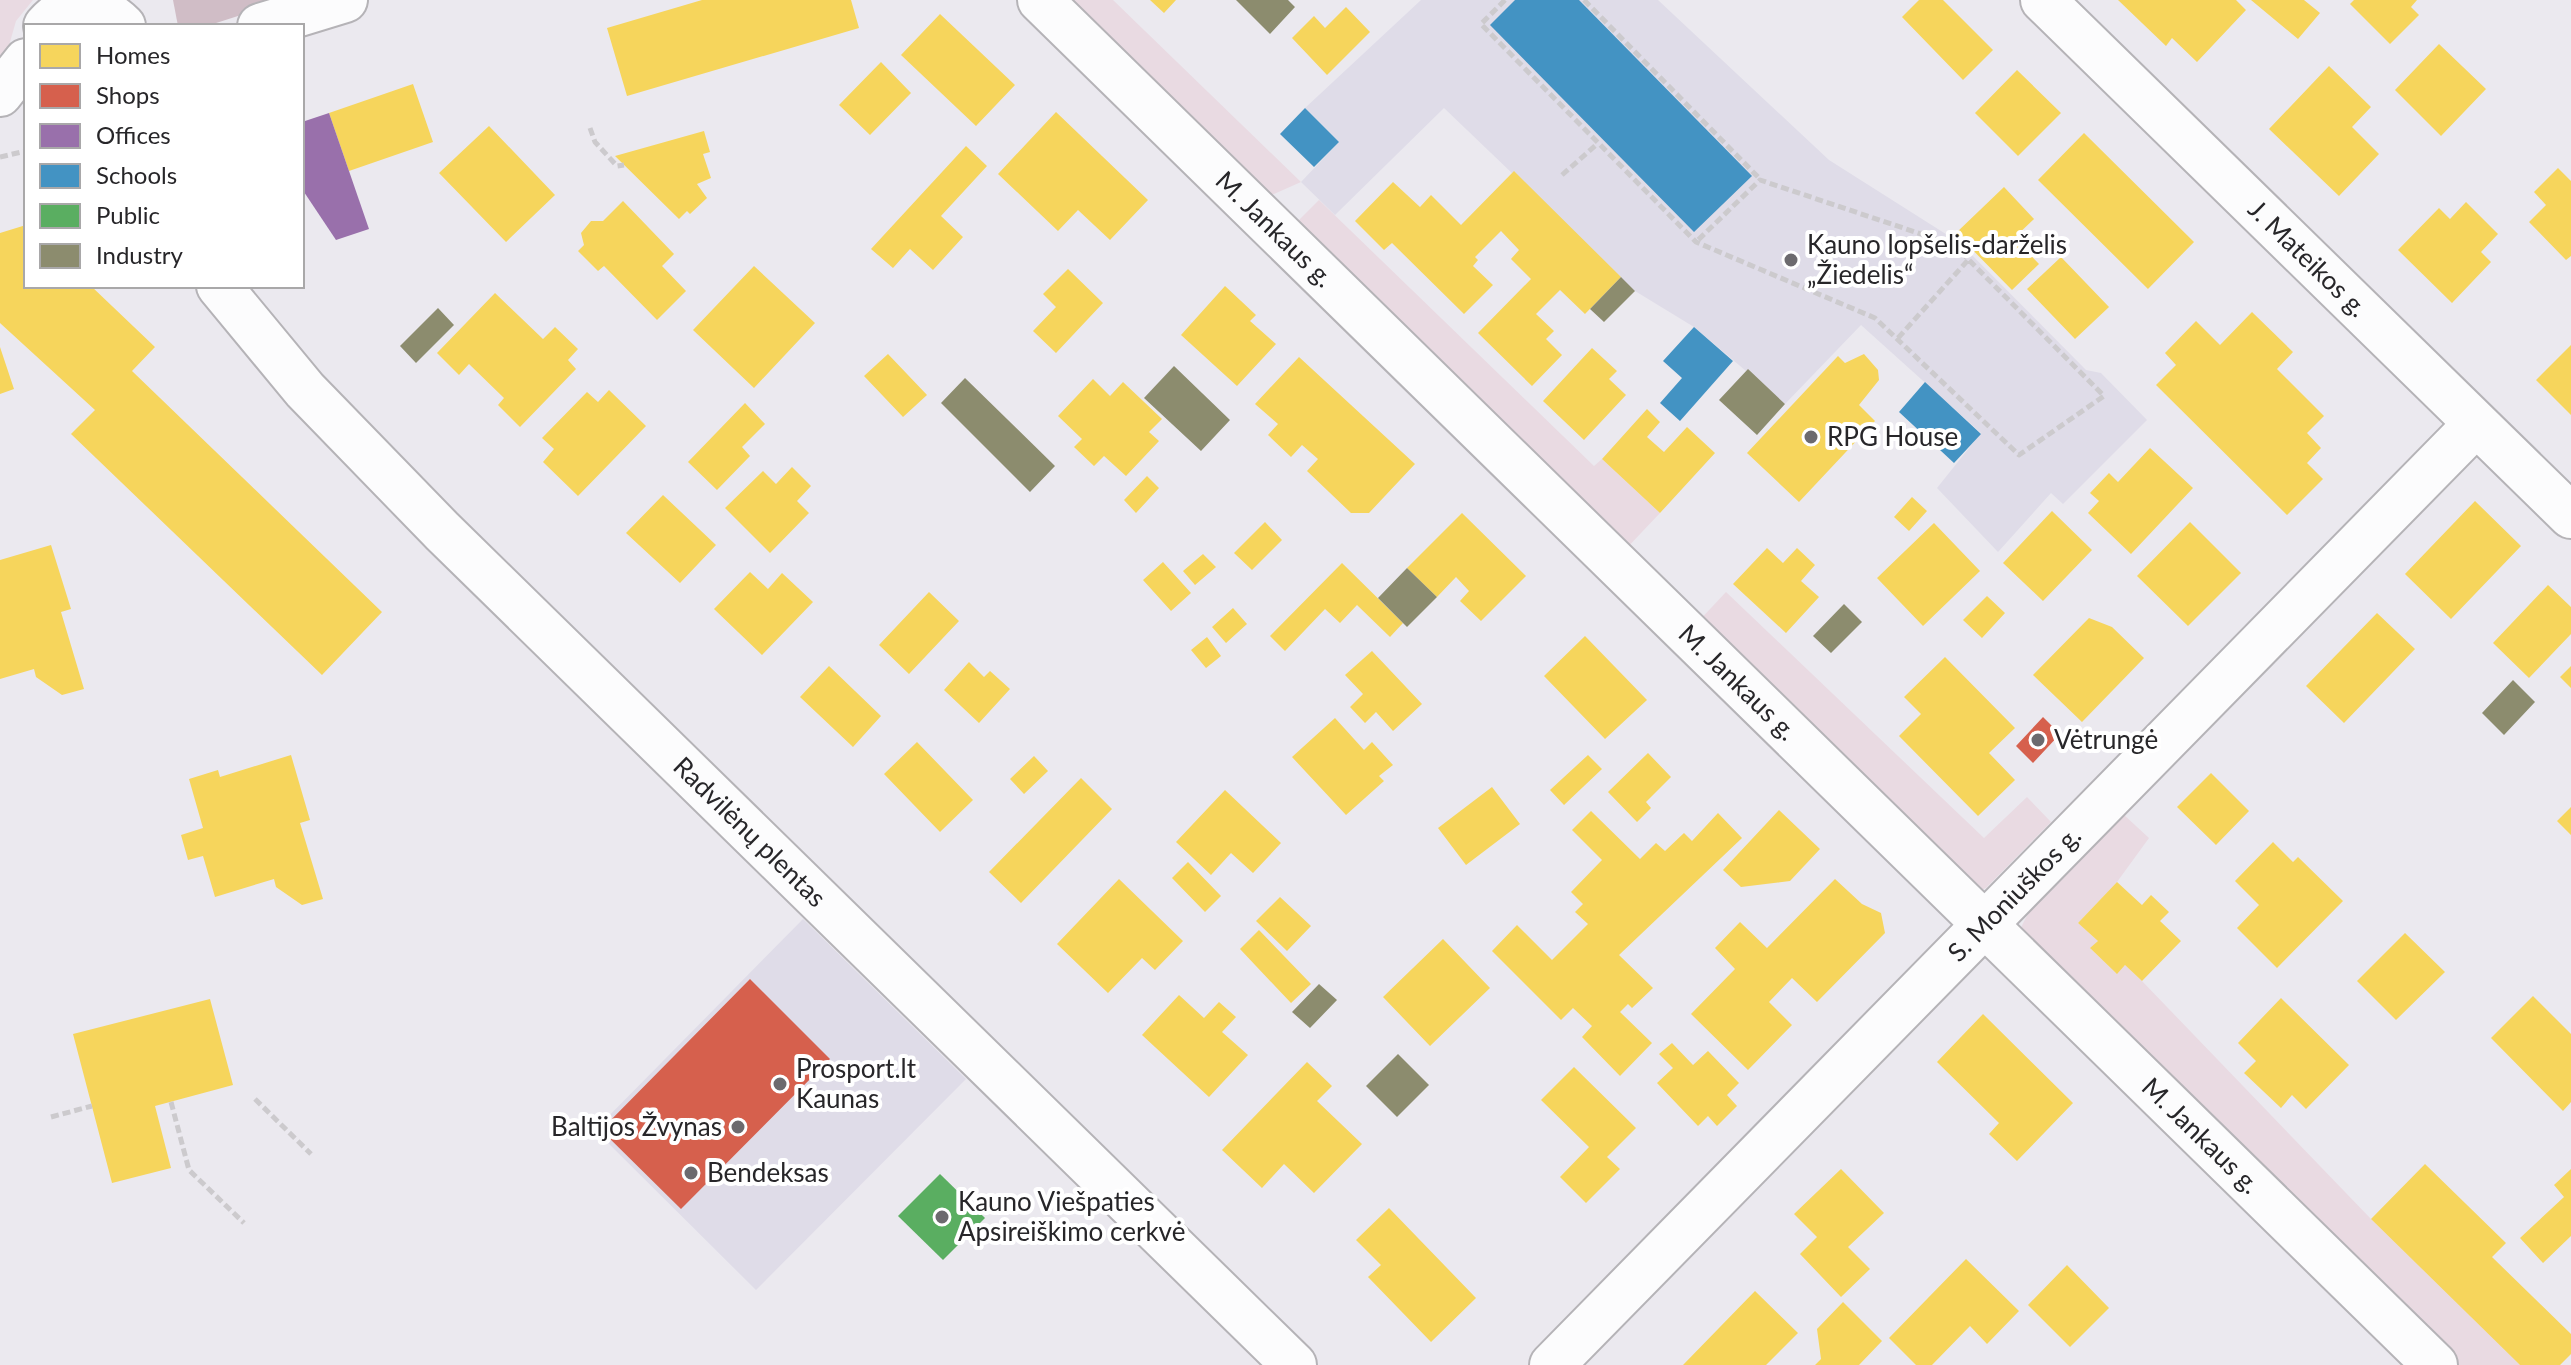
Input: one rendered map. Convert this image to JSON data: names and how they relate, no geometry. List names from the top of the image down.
{
  "streets": {
    "street": [
      "M. Jankaus g.",
      "J. Mateikos g.",
      "Radvilėnų plentas",
      "S. Moniuškos g."
    ]
  },
  "crossings": [
    ["M. Jankaus g.", "S. Moniuškos g."],
    ["J. Mateikos g.", "S. Moniuškos g."]
  ],
  "places": [
    "Kauno lopšelis-darželis „Žiedelis“",
    "RPG House",
    "Vėtrungė",
    "Prosport.lt Kaunas",
    "Baltijos Žvynas",
    "Bendeksas",
    "Kauno Viešpaties Apsireiškimo cerkvė"
  ],
  "legend": [
    "Homes",
    "Shops",
    "Offices",
    "Schools",
    "Public",
    "Industry"
  ]
}
